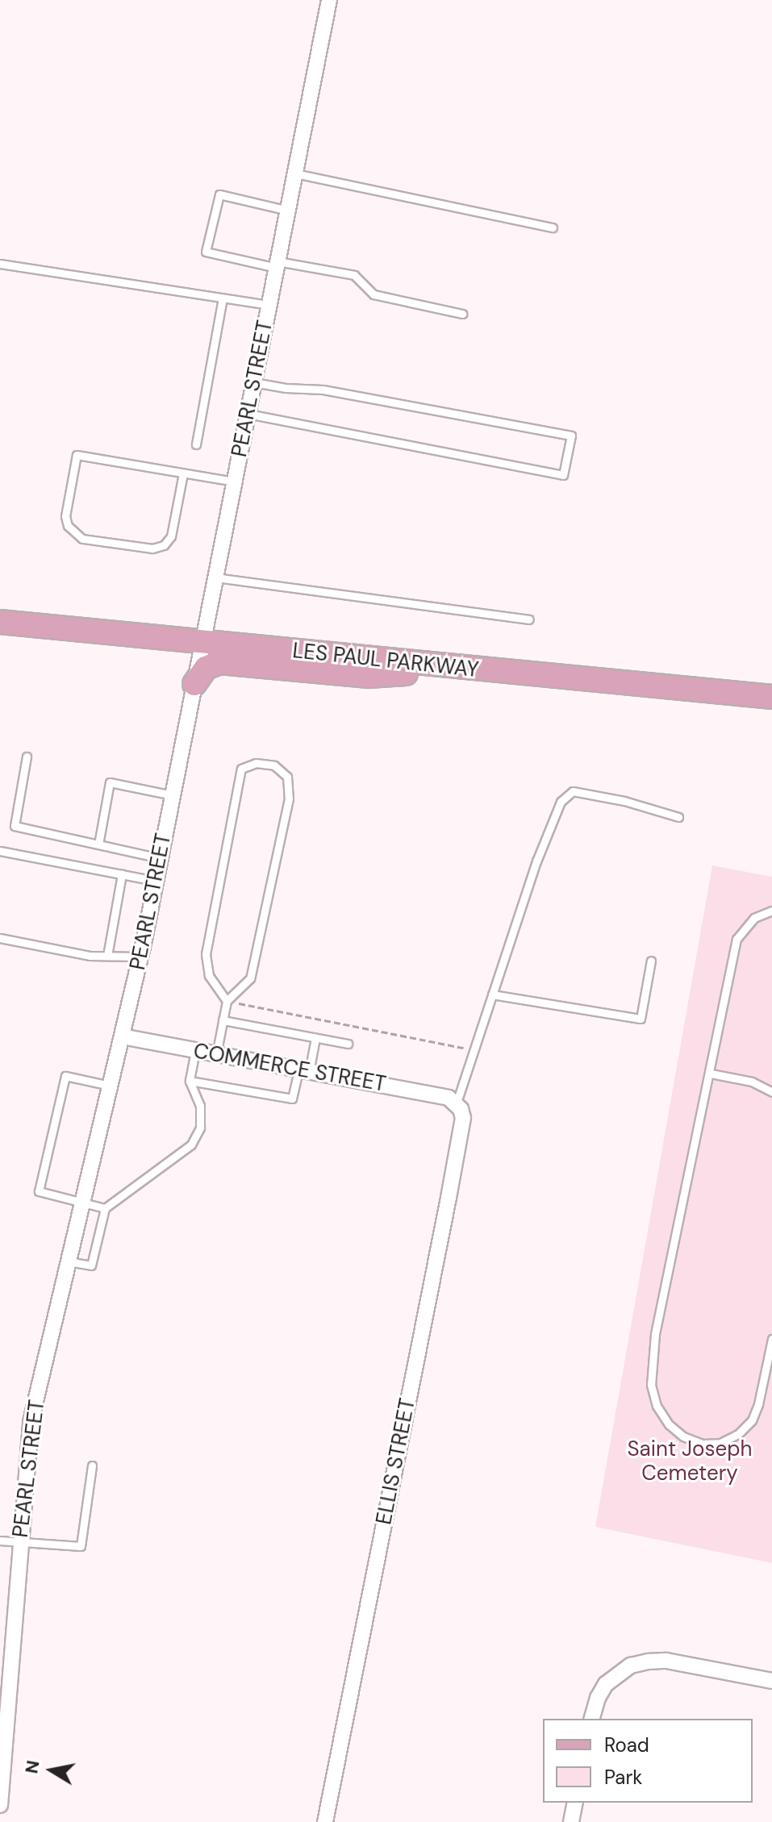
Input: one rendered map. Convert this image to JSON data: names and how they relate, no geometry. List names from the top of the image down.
{
  "streets": {
    "main road": ["LES PAUL PARKWAY"],
    "street": ["PEARL STREET", "COMMERCE STREET", "ELLIS STREET"]
  },
  "crossings": [
    ["PEARL STREET", "LES PAUL PARKWAY"],
    ["PEARL STREET", "COMMERCE STREET"],
    ["COMMERCE STREET", "ELLIS STREET"]
  ],
  "parks": ["Saint Joseph Cemetery"],
  "legend": ["Road", "Park"],
  "north": "left"
}
